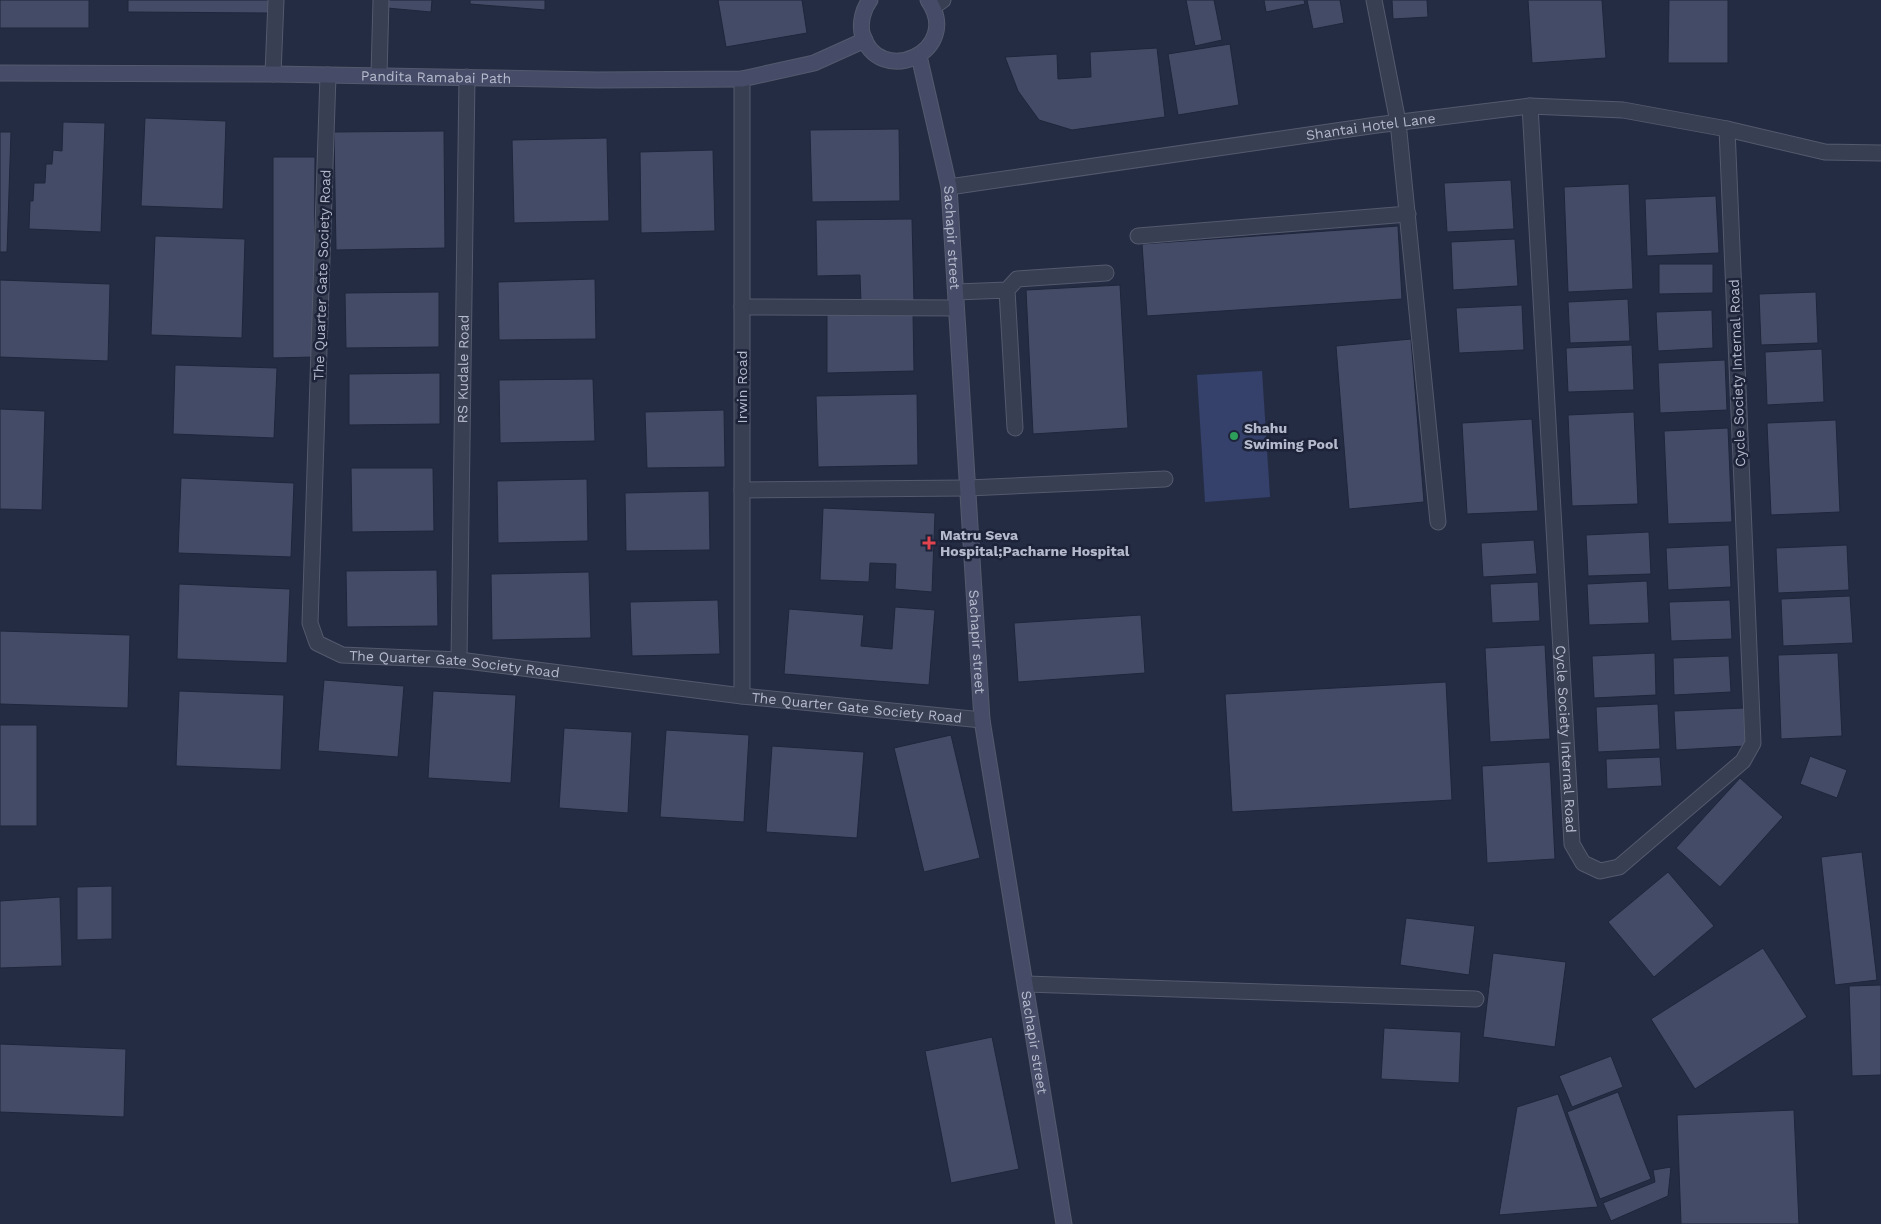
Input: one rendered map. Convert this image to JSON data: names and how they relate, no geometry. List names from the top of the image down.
{
  "streets": {
    "street": [
      "Pandita Ramabai Path",
      "Shantai Hotel Lane",
      "Sachapir street",
      "The Quarter Gate Society Road",
      "RS Kudale Road",
      "Cycle Society Internal Road",
      "Irwin Road"
    ]
  },
  "crossings": [
    ["Pandita Ramabai Path", "The Quarter Gate Society Road"],
    ["Pandita Ramabai Path", "RS Kudale Road"],
    ["Pandita Ramabai Path", "Irwin Road"],
    ["Shantai Hotel Lane", "Sachapir street"],
    ["Shantai Hotel Lane", "Cycle Society Internal Road"],
    ["Sachapir street", "The Quarter Gate Society Road"],
    ["The Quarter Gate Society Road", "RS Kudale Road"],
    ["The Quarter Gate Society Road", "Irwin Road"]
  ],
  "places": {
    "other": ["Shahu Swiming Pool"],
    "health": ["Matru Seva Hospital;Pacharne Hospital"]
  }
}
